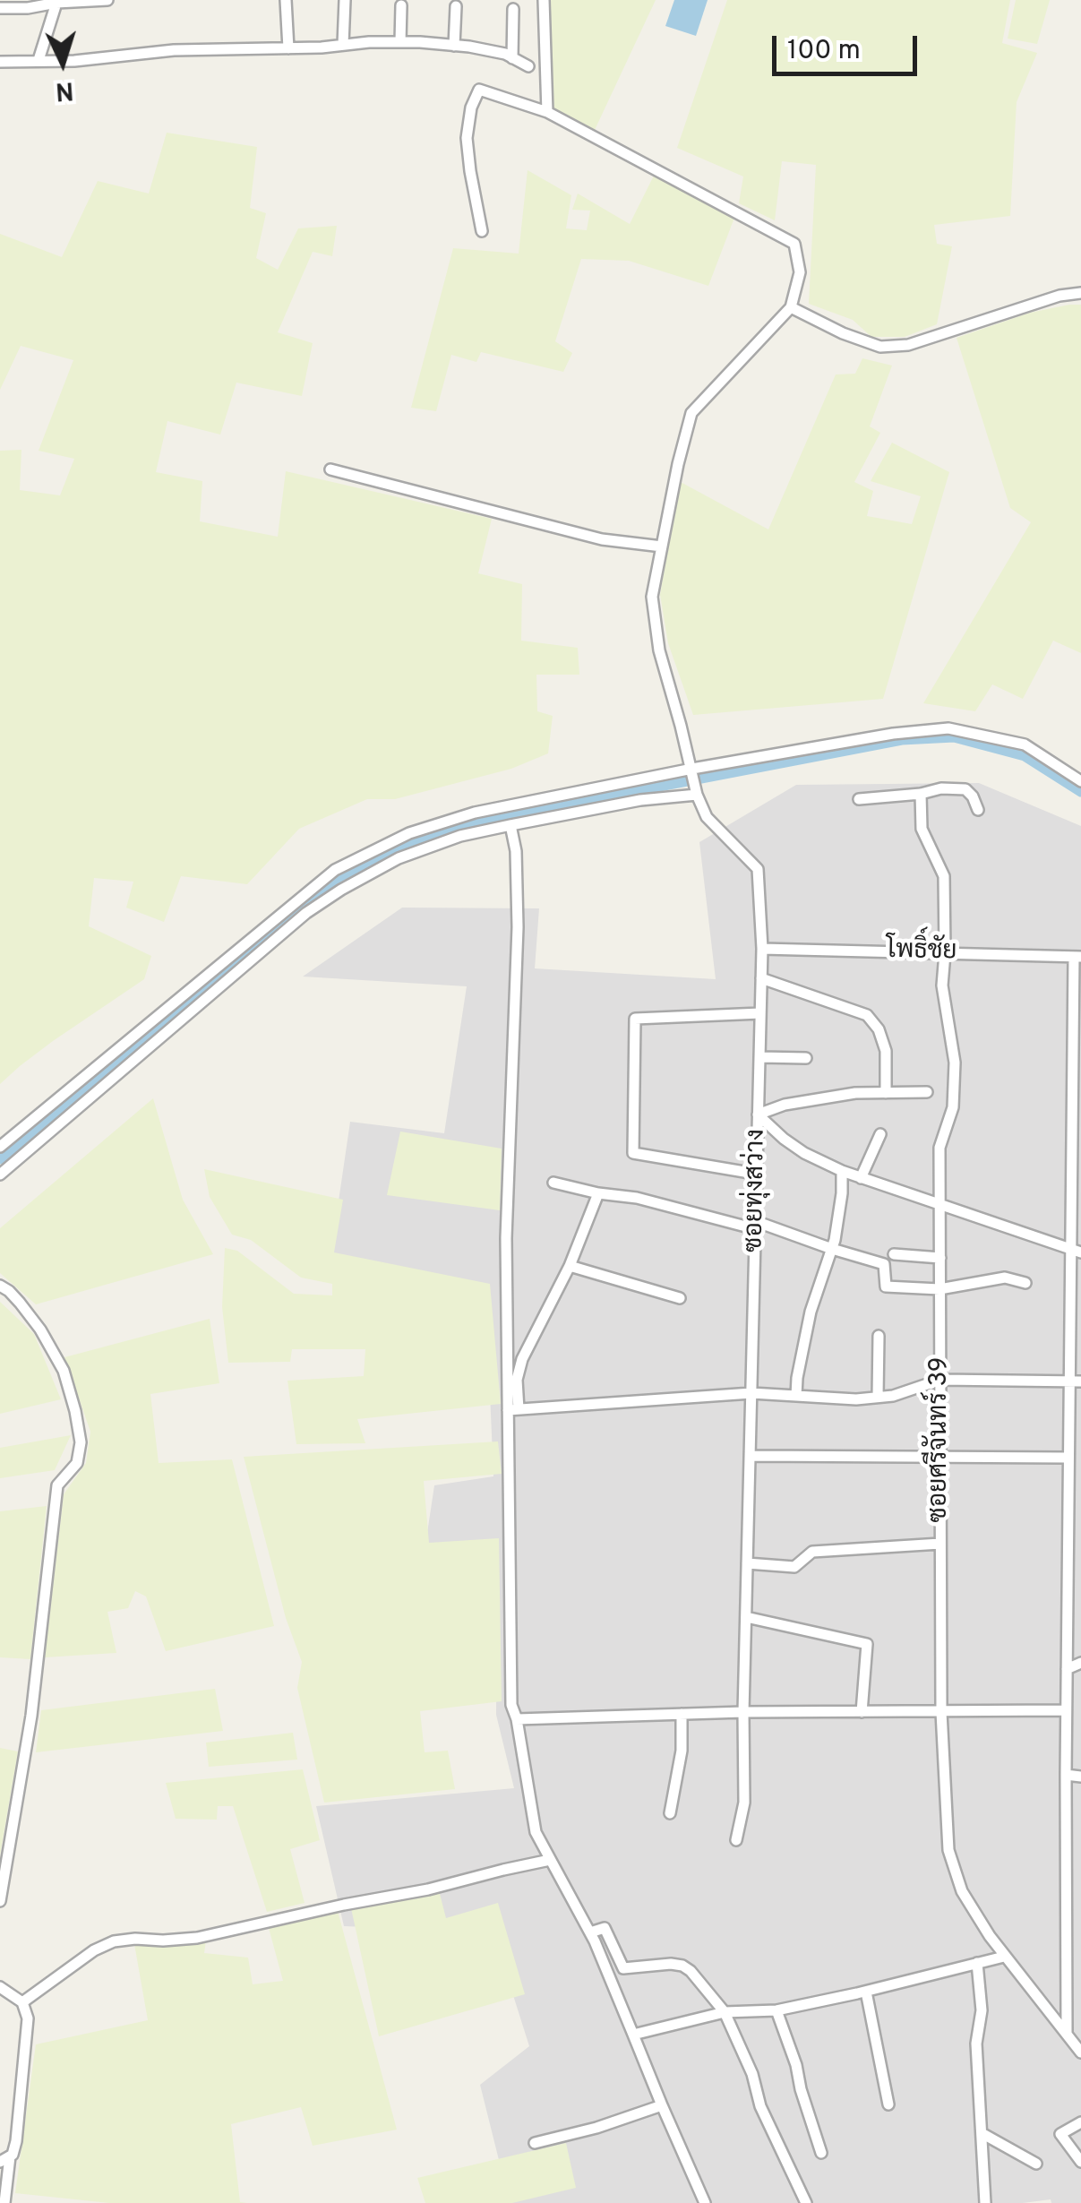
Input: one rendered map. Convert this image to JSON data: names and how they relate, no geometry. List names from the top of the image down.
{
  "streets": {
    "street": ["โพธิ์ชัย", "ซอยทุ่งสว่าง", "ซอยศรีจันทร์ 39"]
  },
  "crossings": [
    ["โพธิ์ชัย", "ซอยทุ่งสว่าง"],
    ["โพธิ์ชัย", "ซอยศรีจันทร์ 39"]
  ],
  "scale_bar": "100 m",
  "north": "bottom"
}
